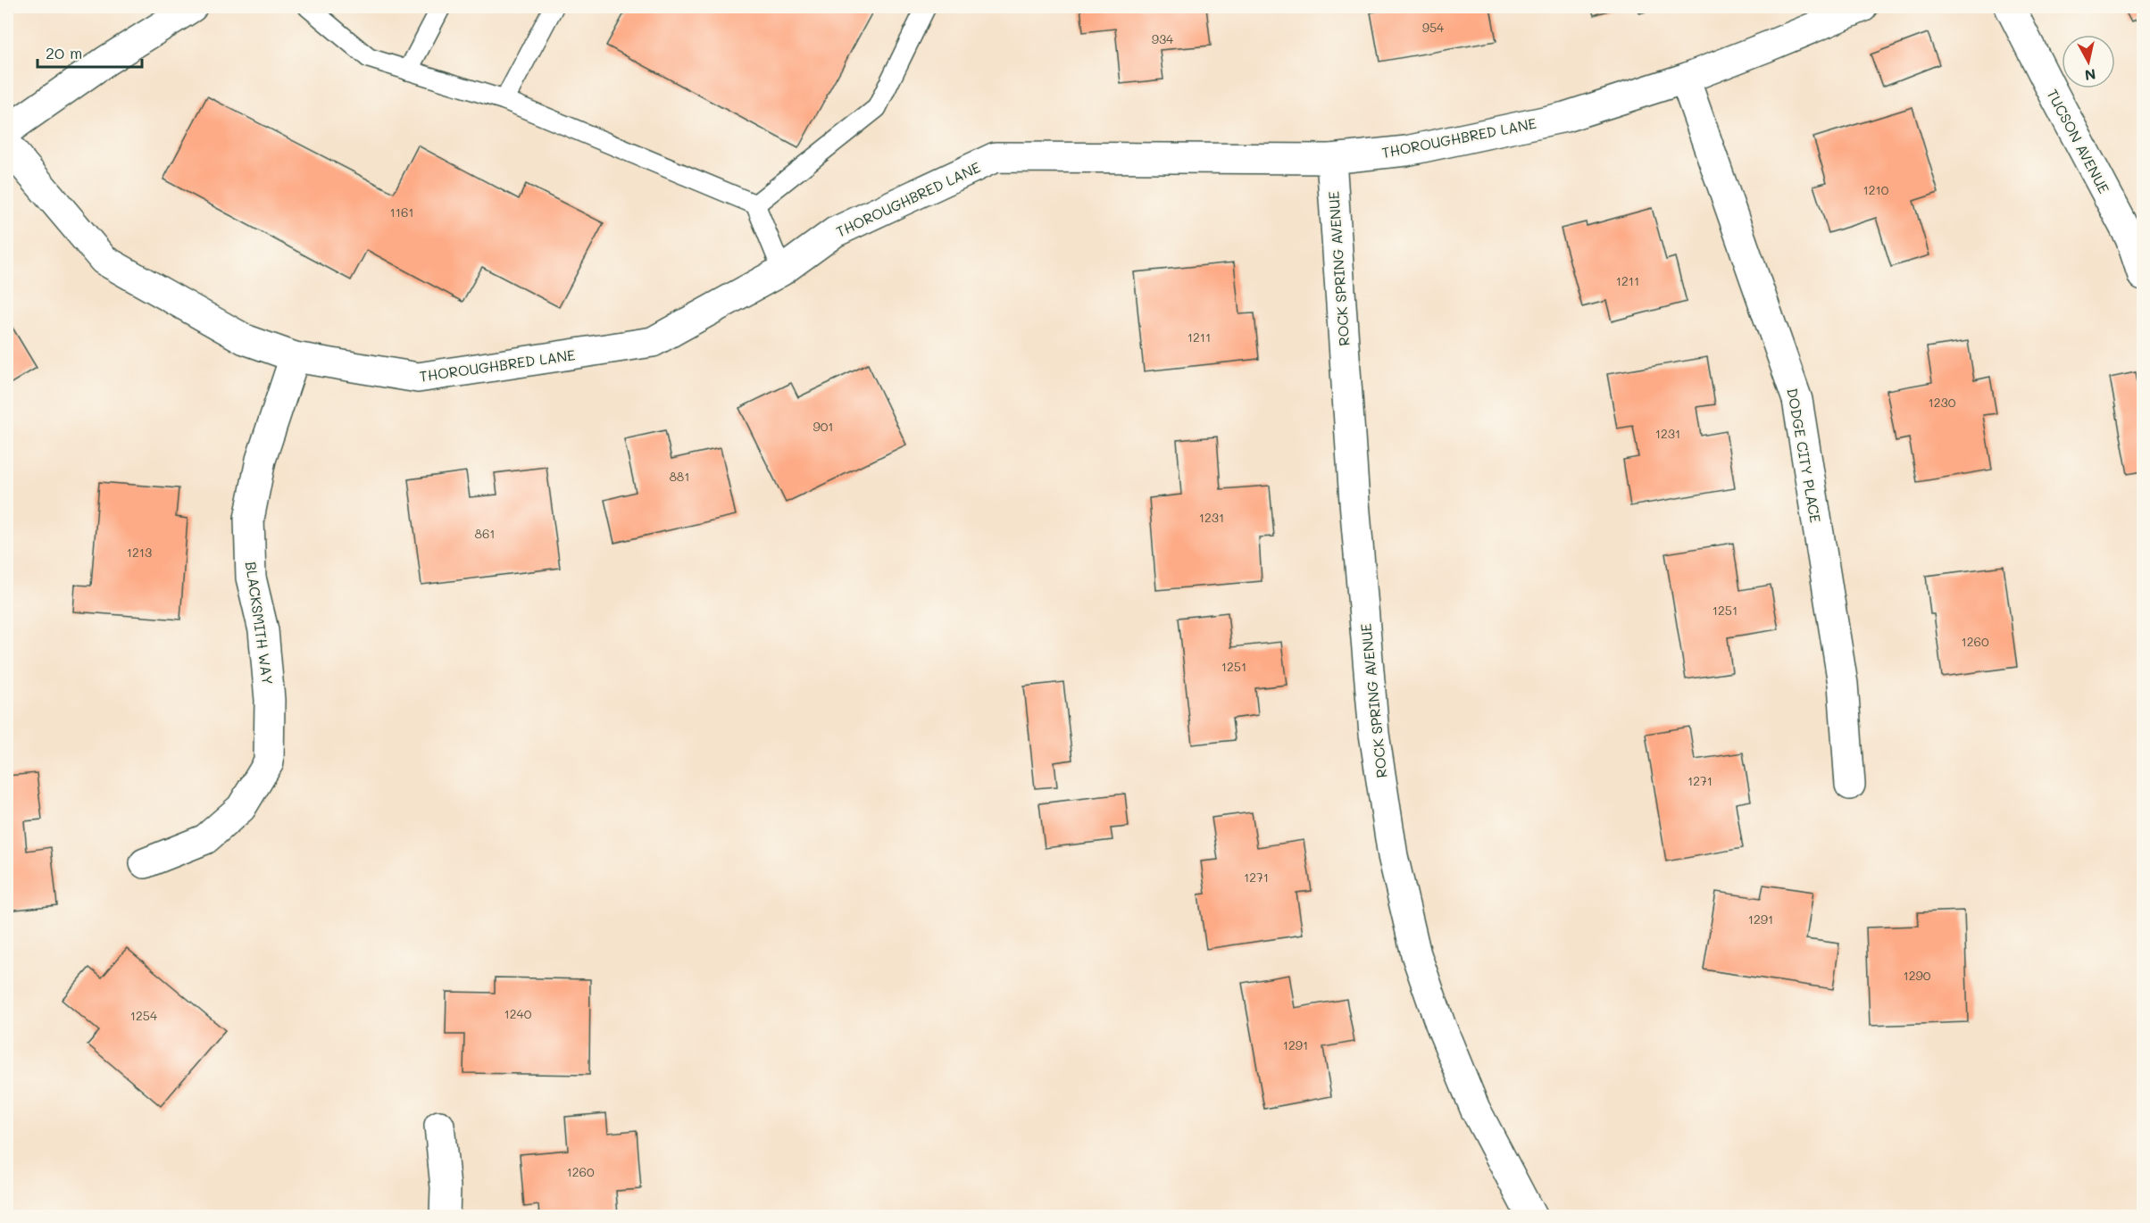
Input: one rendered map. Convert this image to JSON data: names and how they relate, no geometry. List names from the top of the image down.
{
  "streets": {
    "street": [
      "THOROUGHBRED LANE",
      "TUCSON AVENUE",
      "ROCK SPRING AVENUE",
      "DODGE CITY PLACE",
      "BLACKSMITH WAY"
    ]
  },
  "crossings": [
    ["THOROUGHBRED LANE", "ROCK SPRING AVENUE"],
    ["THOROUGHBRED LANE", "DODGE CITY PLACE"],
    ["THOROUGHBRED LANE", "BLACKSMITH WAY"]
  ],
  "house_numbers": [
    "954",
    "934",
    "1210",
    "1161",
    "1211",
    "1211",
    "1230",
    "901",
    "1231",
    "881",
    "1231",
    "861",
    "1213",
    "1251",
    "1260",
    "1251",
    "1271",
    "1271",
    "1291",
    "1290",
    "1240",
    "1254",
    "1291",
    "1260"
  ],
  "scale_bar": "20 m",
  "north": "bottom"
}
